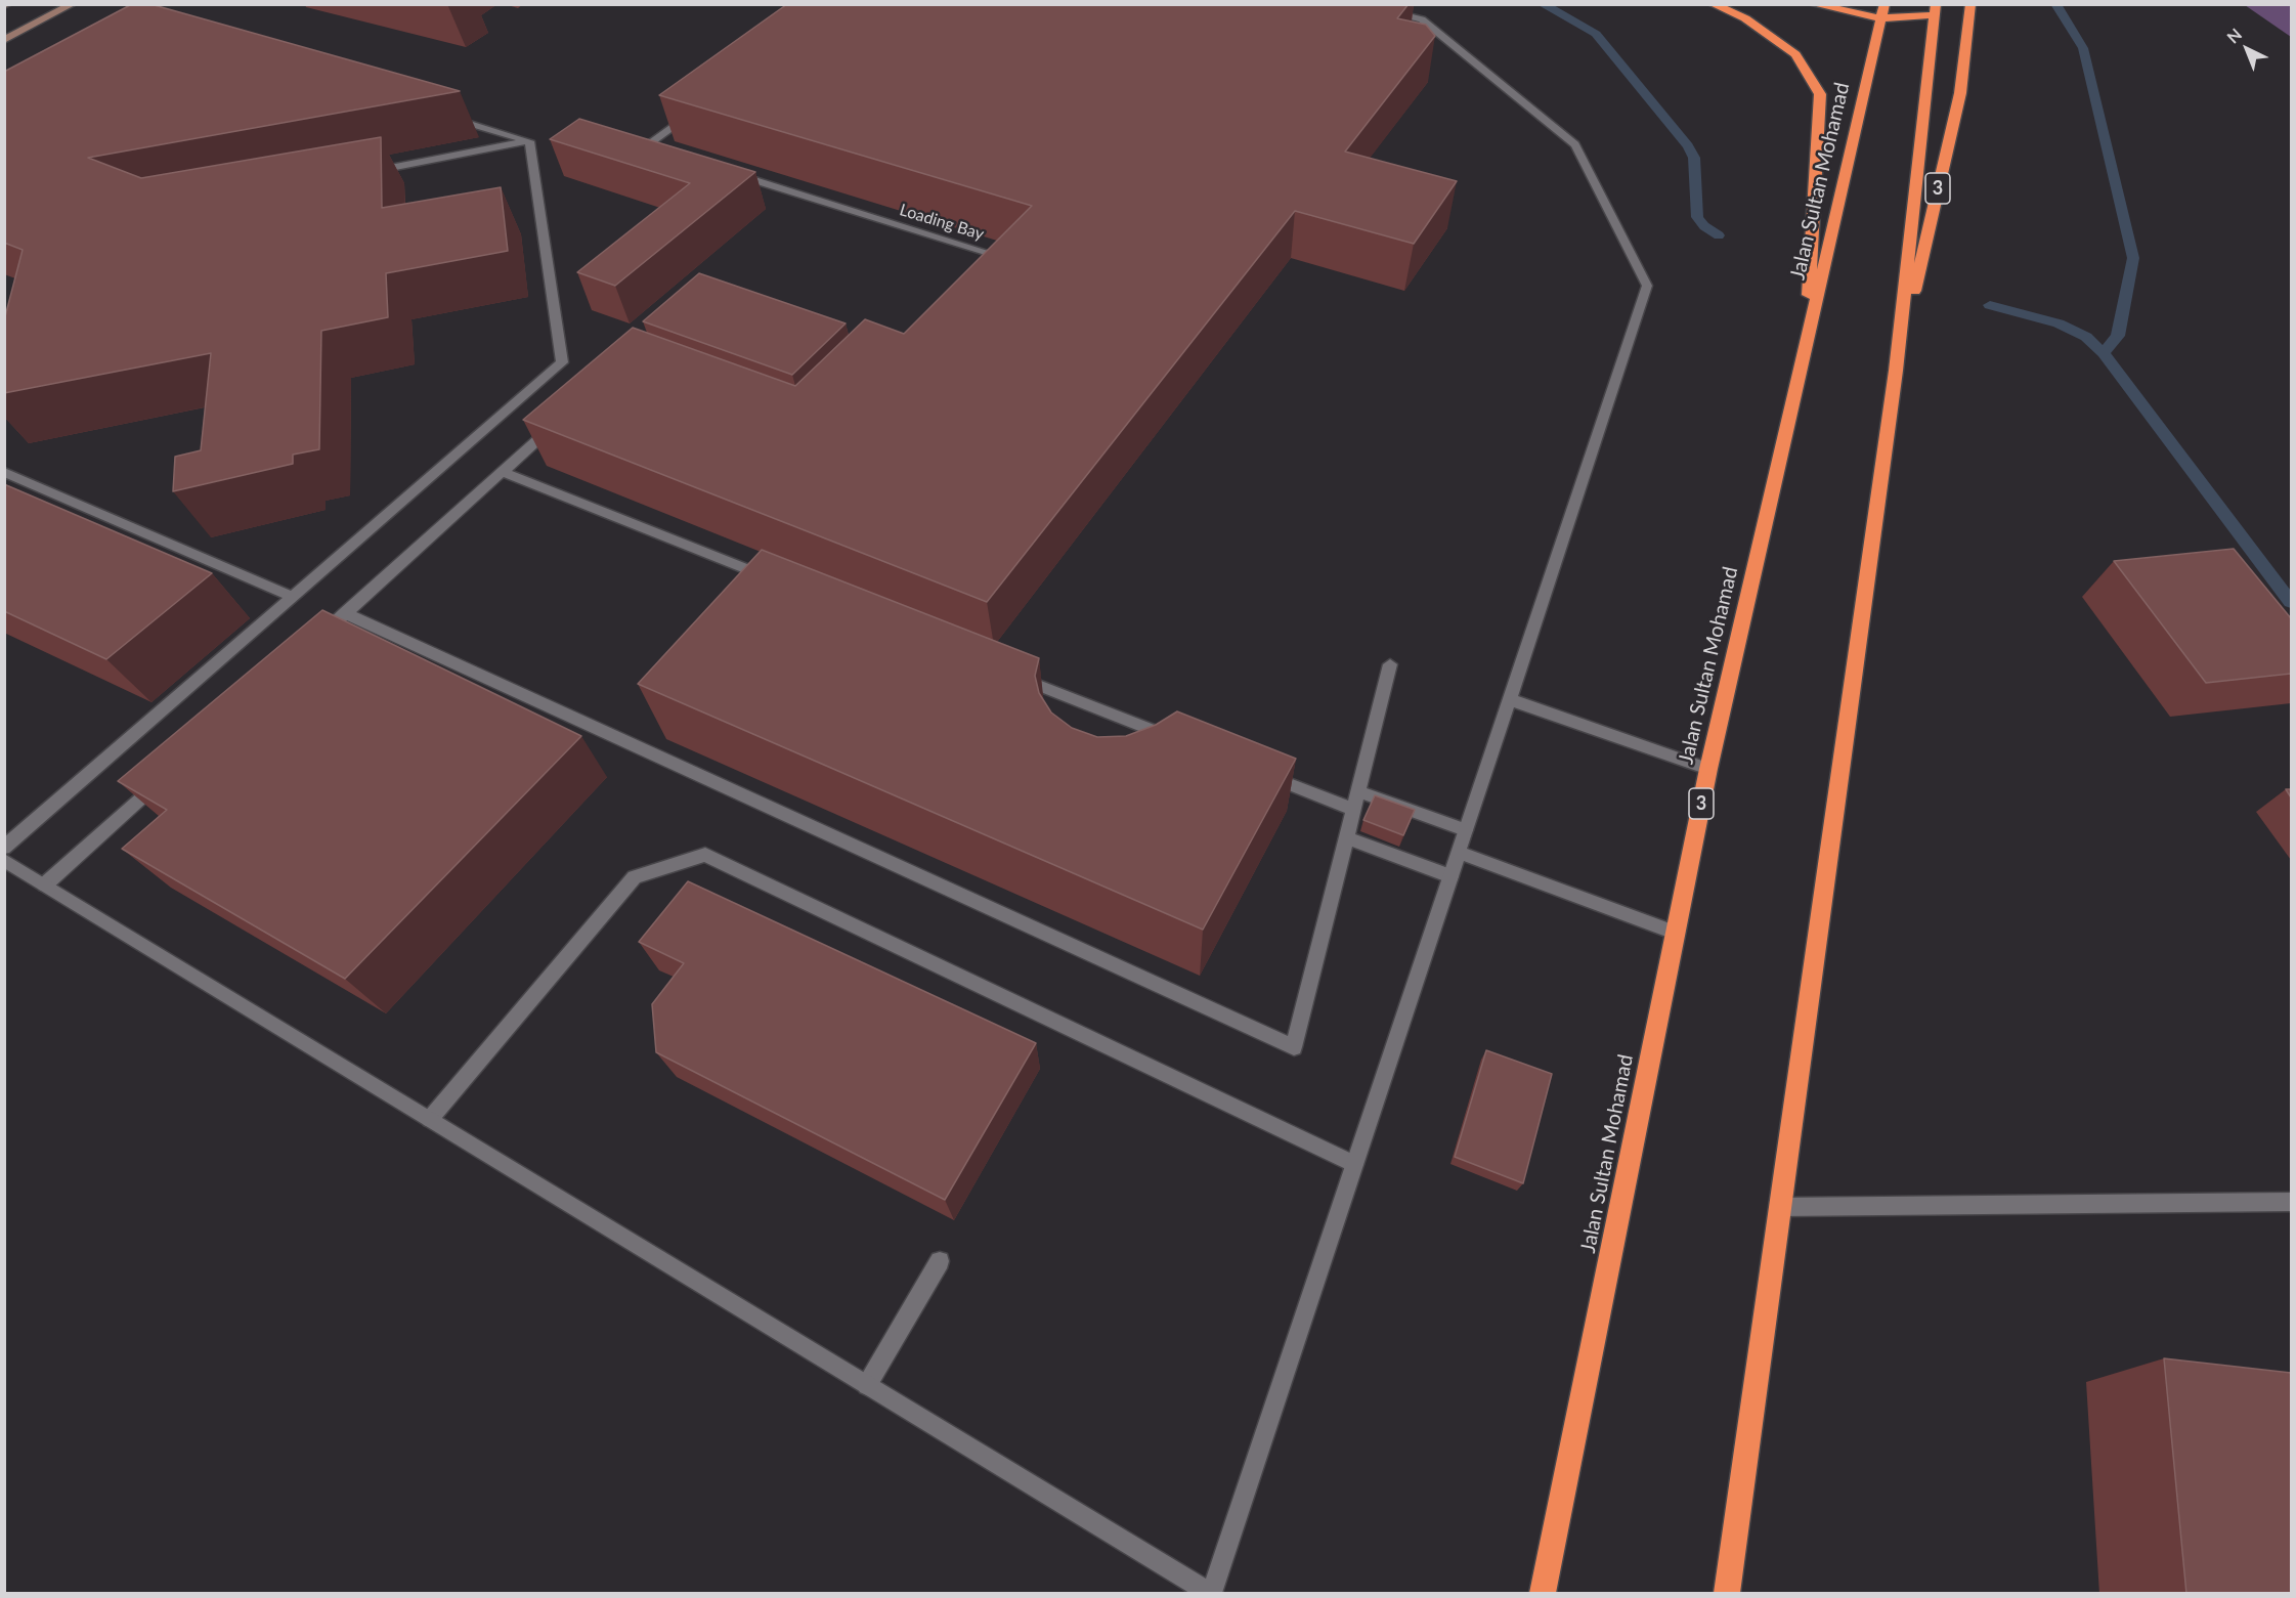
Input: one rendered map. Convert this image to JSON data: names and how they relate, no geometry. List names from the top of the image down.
{
  "streets": {
    "highway": ["Jalan Sultan Mohamad", "3"],
    "street": ["Loading Bay"]
  },
  "north": "top left"
}
